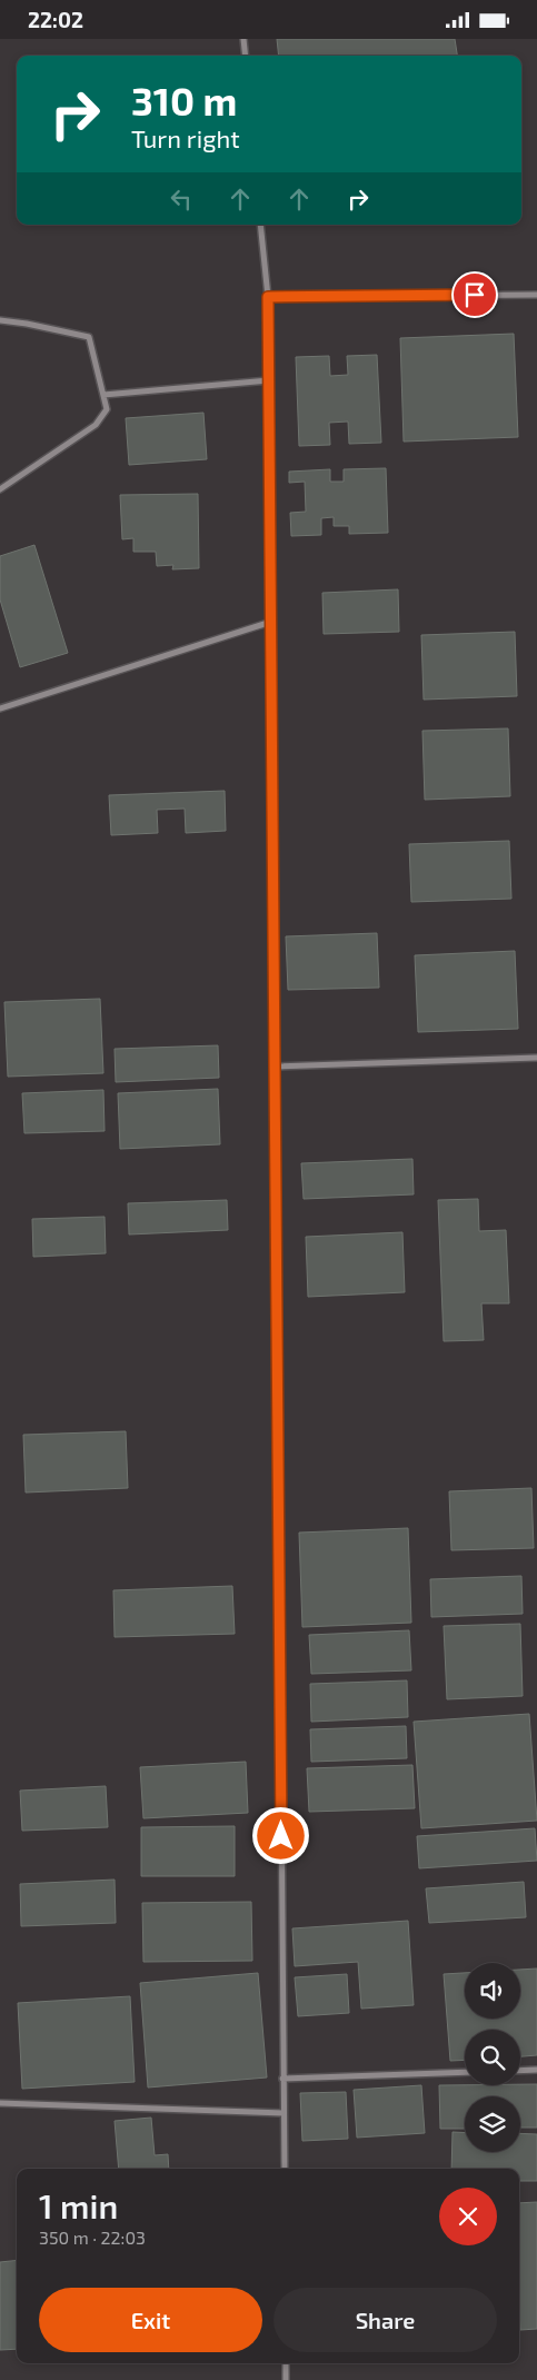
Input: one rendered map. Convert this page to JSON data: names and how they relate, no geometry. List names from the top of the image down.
{
  "page": {
    "status": "22:02",
    "turn": ["310 m", "Turn right"],
    "heading": ["1 min", "350 m · 22:03"],
    "buttons": ["Exit", "Share"]
  }
}
